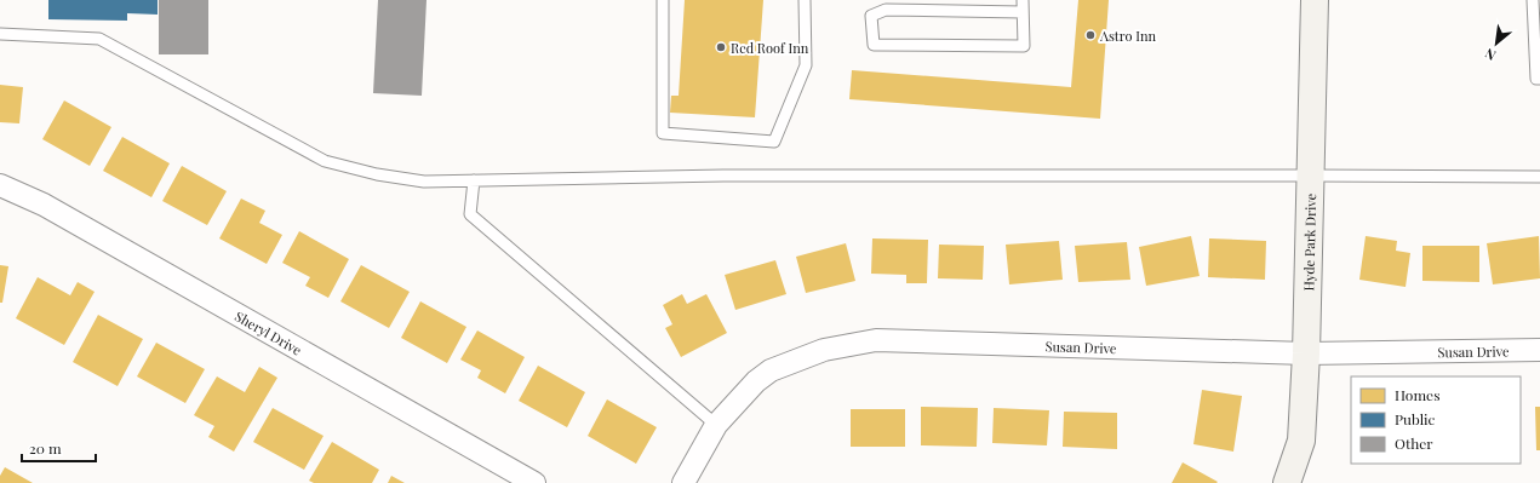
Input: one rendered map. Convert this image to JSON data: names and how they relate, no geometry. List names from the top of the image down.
{
  "streets": {
    "street": ["Hyde Park Drive", "Sheryl Drive", "Susan Drive"]
  },
  "crossings": [
    ["Hyde Park Drive", "Susan Drive"]
  ],
  "places": ["Astro Inn", "Red Roof Inn"],
  "legend": ["Homes", "Public", "Other"],
  "scale_bar": "20 m",
  "north": "bottom left"
}
